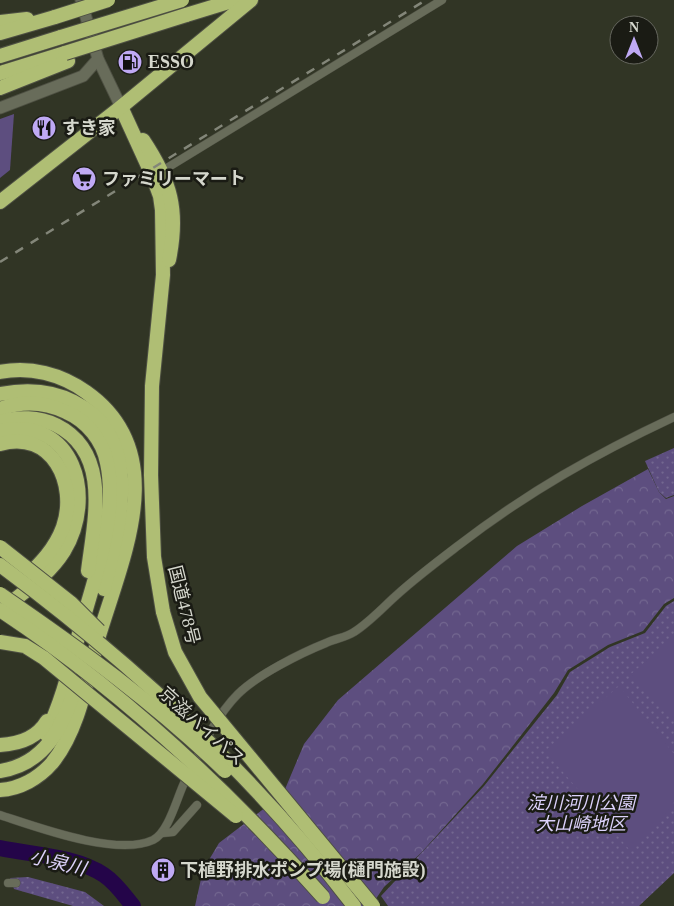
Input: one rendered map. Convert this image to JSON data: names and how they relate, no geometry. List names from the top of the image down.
{
  "streets": {
    "highway": ["国道478号", "京滋バイパス"]
  },
  "water": ["小泉川"],
  "parks": ["淀川河川公園 大山崎地区"],
  "places": {
    "fuel station": ["ESSO"],
    "restaurant": ["すき家"],
    "supermarket": ["ファミリーマート"],
    "building": ["下植野排水ポンプ場(樋門施設)"]
  },
  "north": "top"
}
